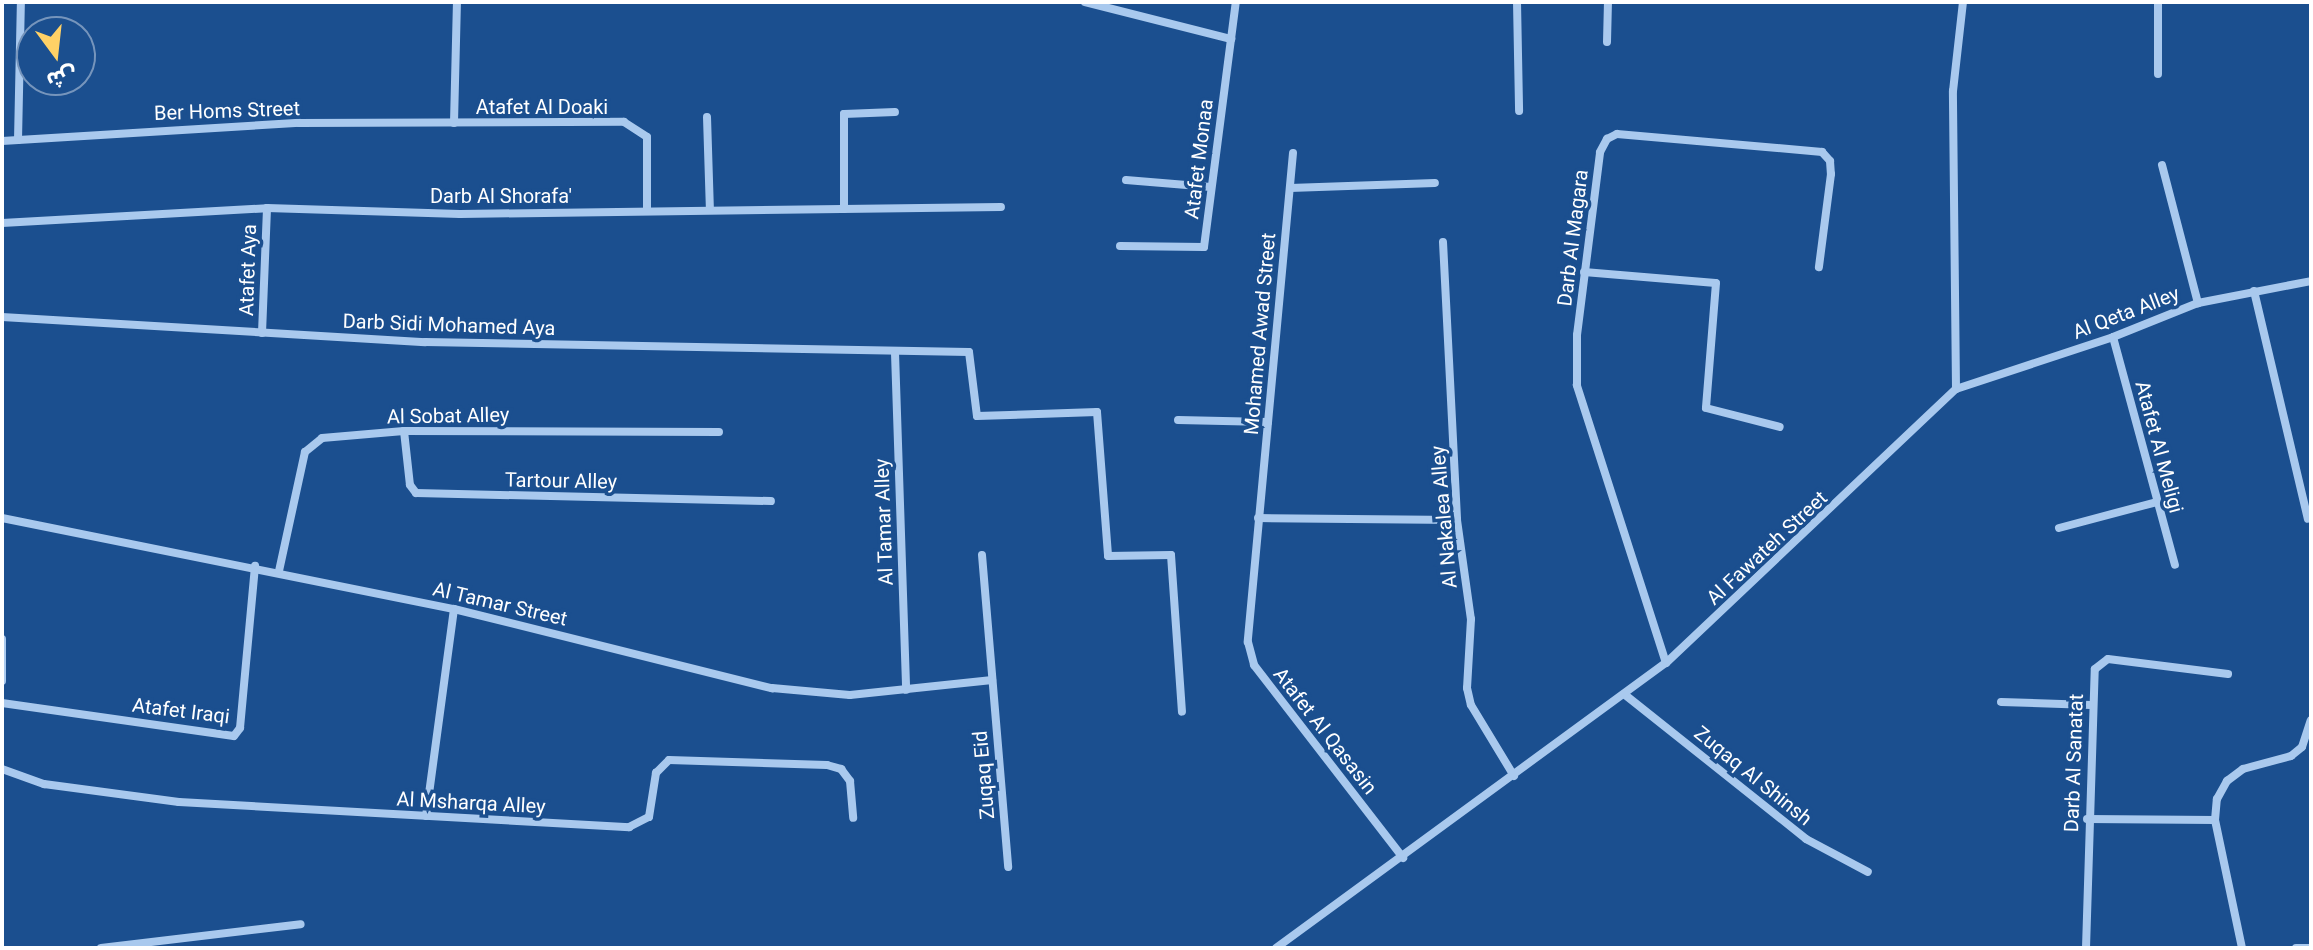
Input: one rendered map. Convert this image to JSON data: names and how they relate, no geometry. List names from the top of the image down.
{
  "streets": {
    "street": [
      "Atafet Al Doaki",
      "Ber Homs Street",
      "Atafet Monaa",
      "Darb Al Shorafa'",
      "Darb Al Magara",
      "Atafet Aya",
      "Al Qeta Alley",
      "Darb Sidi Mohamed Aya",
      "Mohamed Awad Street",
      "Al Sobat Alley",
      "Atafet Al Meligi",
      "Tartour Alley",
      "Al Nakalea Alley",
      "Al Tamar Alley",
      "Al Fawateh Street",
      "Al Tamar Street",
      "Atafet Iraqi",
      "Atafet Al Qasasin",
      "Darb Al Sanatat",
      "Zuqaq Eid",
      "Zuqaq Al Shinsh",
      "Al Msharqa Alley"
    ]
  },
  "crossings": [
    ["Atafet Al Doaki", "Ber Homs Street"],
    ["Atafet Al Doaki", "Darb Al Shorafa'"],
    ["Darb Al Shorafa'", "Atafet Aya"],
    ["Darb Al Magara", "Al Fawateh Street"],
    ["Atafet Aya", "Darb Sidi Mohamed Aya"],
    ["Al Qeta Alley", "Atafet Al Meligi"],
    ["Al Qeta Alley", "Al Fawateh Street"],
    ["Darb Sidi Mohamed Aya", "Al Tamar Alley"],
    ["Mohamed Awad Street", "Atafet Al Qasasin"],
    ["Al Sobat Alley", "Tartour Alley"],
    ["Al Sobat Alley", "Al Tamar Street"],
    ["Al Nakalea Alley", "Al Fawateh Street"],
    ["Al Tamar Alley", "Al Tamar Street"],
    ["Al Fawateh Street", "Atafet Al Qasasin"],
    ["Al Fawateh Street", "Zuqaq Al Shinsh"],
    ["Al Tamar Street", "Atafet Iraqi"],
    ["Al Tamar Street", "Zuqaq Eid"]
  ],
  "north": "bottom"
}
